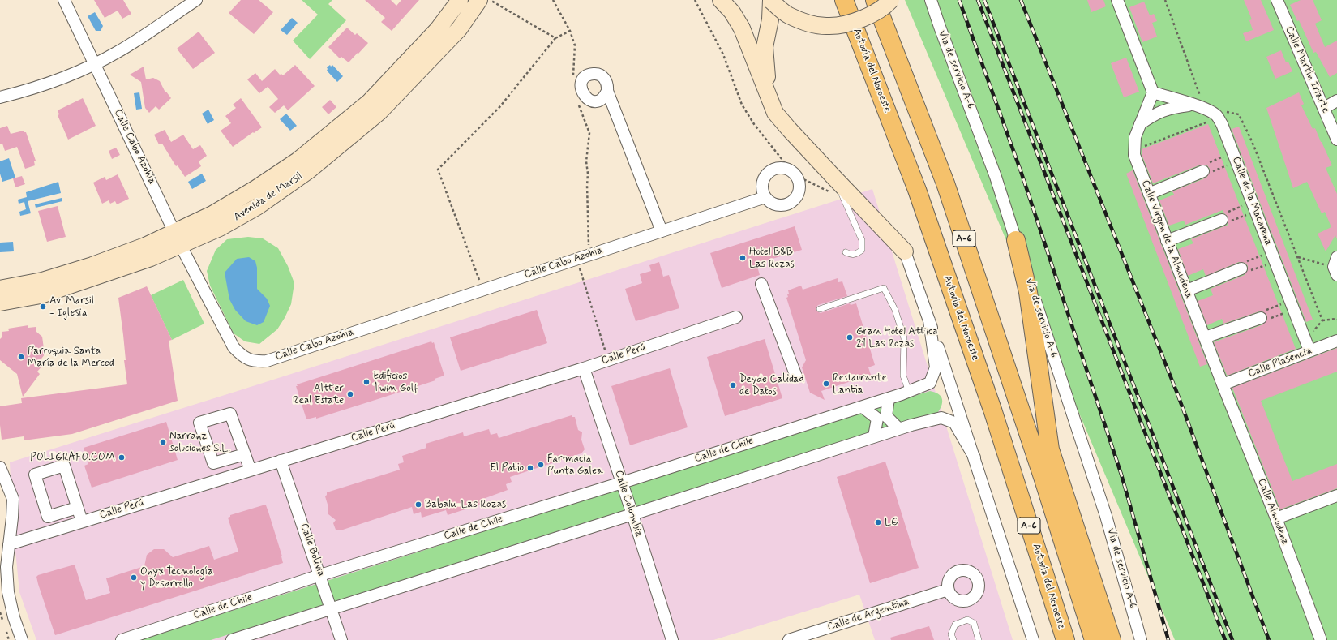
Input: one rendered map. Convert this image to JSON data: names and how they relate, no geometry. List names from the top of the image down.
{
  "streets": {
    "highway": ["Autovía del Noroeste", "A-6"],
    "street": [
      "Vía de servicio A-6",
      "Calle Martín Iriarte",
      "Calle Cabo Azohía",
      "Avenida de Marsil",
      "Calle de la Macarena",
      "Calle Virgen de la Almudena",
      "Calle Perú",
      "Calle Plasencia",
      "Calle de Chile",
      "Calle Colombia",
      "Calle Almudena",
      "Calle Bolivia",
      "Calle de Argentina"
    ]
  },
  "crossings": [
    ["Calle Cabo Azohía", "Avenida de Marsil"],
    ["Calle de la Macarena", "Calle Plasencia"],
    ["Calle Virgen de la Almudena", "Calle Plasencia"],
    ["Calle Virgen de la Almudena", "Calle Almudena"],
    ["Calle Perú", "Calle Colombia"],
    ["Calle Perú", "Calle Bolivia"],
    ["Calle Plasencia", "Calle Almudena"],
    ["Calle de Chile", "Calle Colombia"],
    ["Calle de Chile", "Calle Bolivia"]
  ],
  "places": [
    "Hotel B&B Las Rozas",
    "Av. Marsil - Iglesia",
    "Gran Hotel Attica 21 Las Rozas",
    "Parroquia Santa María de la Merced",
    "Edificios Twin Golf",
    "Restaurante Lantia",
    "Deyde Calidad de Datos",
    "Altter Real Estate",
    "Narranz soluciones S.L.",
    "POLIGRAFO.COM",
    "Farmacia Punta Galea",
    "El Patio",
    "Babalu-Las Rozas",
    "LG",
    "Onyx Tecnología y Desarrollo"
  ]
}
